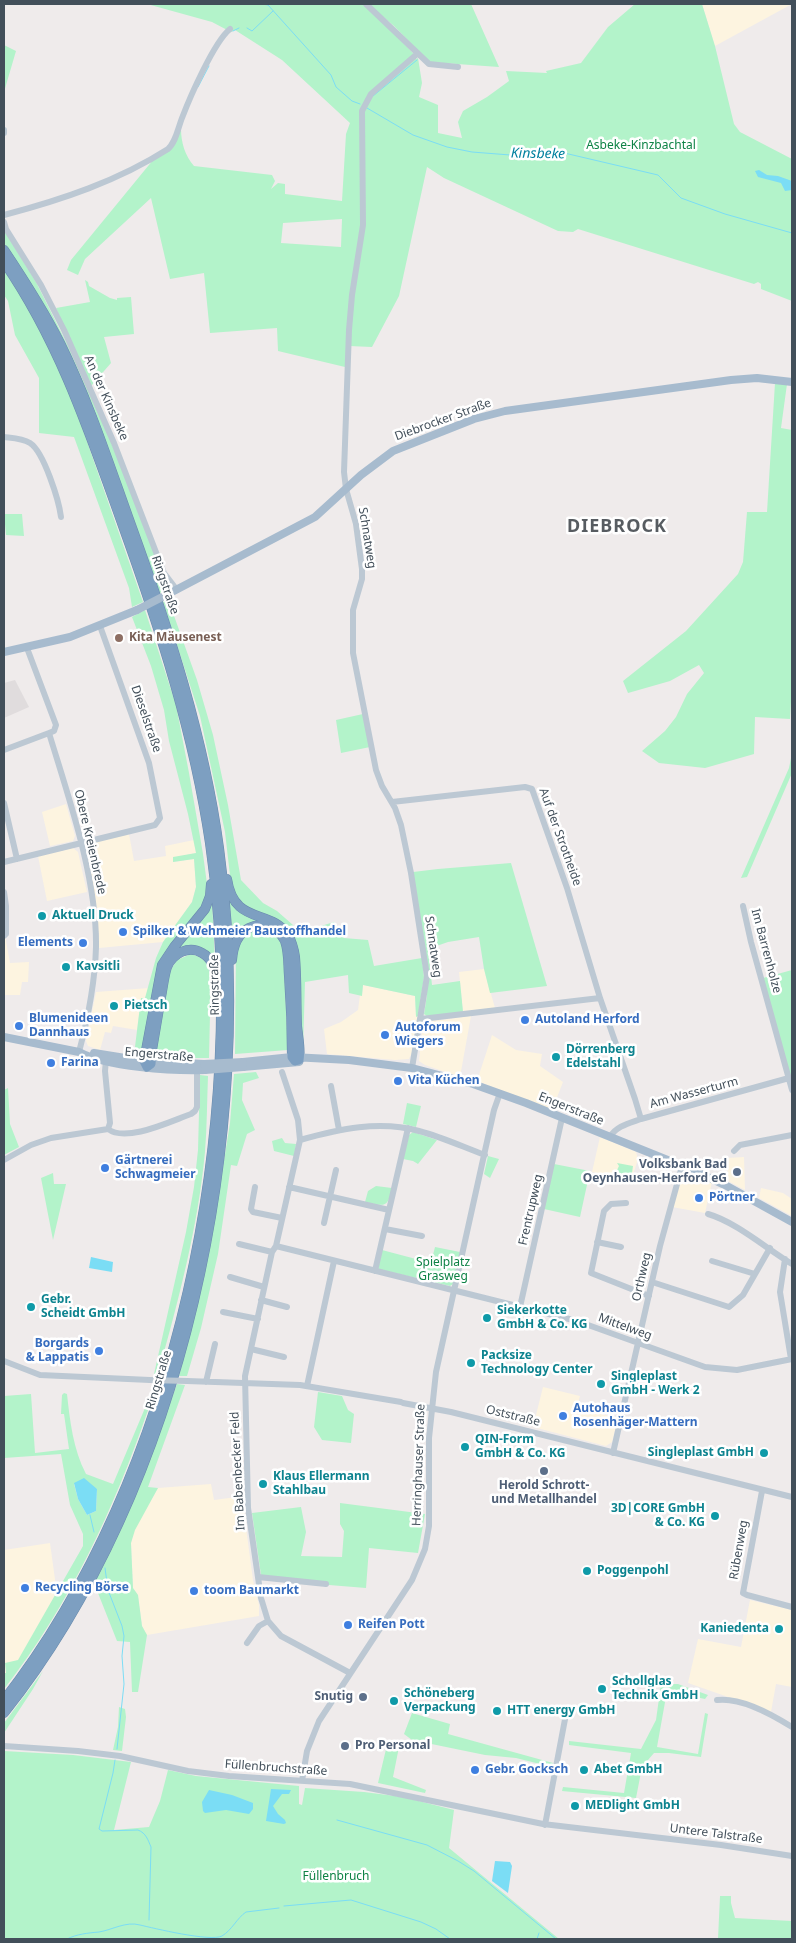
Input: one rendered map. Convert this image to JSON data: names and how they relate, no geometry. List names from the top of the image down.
{
  "streets": {
    "highway": ["Ringstraße"],
    "main road": ["Diebrocker Straße", "Engerstraße"],
    "street": [
      "An der Kinsbeke",
      "Schnatweg",
      "Dieselstraße",
      "Auf der Strotheide",
      "Obere Kreienbrede",
      "Im Barrenholze",
      "Am Wasserturm",
      "Frentrupweg",
      "Orthweg",
      "Mittelweg",
      "Oststraße",
      "Herringhauser Straße",
      "Im Babenbecker Feld",
      "Rübenweg",
      "Füllenbruchstraße",
      "Untere Talstraße"
    ]
  },
  "crossings": [
    ["An der Kinsbeke", "Diebrocker Straße"],
    ["Diebrocker Straße", "Schnatweg"],
    ["Diebrocker Straße", "Dieselstraße"],
    ["Diebrocker Straße", "Obere Kreienbrede"],
    ["Schnatweg", "Auf der Strotheide"],
    ["Schnatweg", "Engerstraße"],
    ["Dieselstraße", "Obere Kreienbrede"],
    ["Auf der Strotheide", "Am Wasserturm"],
    ["Obere Kreienbrede", "Engerstraße"],
    ["Im Barrenholze", "Am Wasserturm"],
    ["Engerstraße", "Am Wasserturm"],
    ["Engerstraße", "Frentrupweg"],
    ["Engerstraße", "Orthweg"],
    ["Engerstraße", "Herringhauser Straße"],
    ["Frentrupweg", "Mittelweg"],
    ["Orthweg", "Mittelweg"],
    ["Orthweg", "Oststraße"],
    ["Mittelweg", "Herringhauser Straße"],
    ["Mittelweg", "Im Babenbecker Feld"],
    ["Oststraße", "Herringhauser Straße"],
    ["Oststraße", "Im Babenbecker Feld"],
    ["Oststraße", "Rübenweg"],
    ["Herringhauser Straße", "Füllenbruchstraße"],
    ["Füllenbruchstraße", "Untere Talstraße"]
  ],
  "districts": ["DIEBROCK"],
  "water": ["Kinsbeke"],
  "parks": ["Asbeke-Kinzbachtal", "Spielplatz Grasweg", "Füllenbruch"],
  "places": [
    "Kita Mäusenest",
    "Aktuell Druck",
    "Spilker & Wehmeier Baustoffhandel",
    "Elements",
    "Kavsitli",
    "Pietsch",
    "Autoland Herford",
    "Blumenideen Dannhaus",
    "Autoforum Wiegers",
    "Dörrenberg Edelstahl",
    "Farina",
    "Vita Küchen",
    "Gärtnerei Schwagmeier",
    "Volksbank Bad Oeynhausen-Herford eG",
    "Pörtner",
    "Gebr. Scheidt GmbH",
    "Siekerkotte GmbH & Co. KG",
    "Borgards & Lappatis",
    "Packsize Technology Center",
    "Singleplast GmbH - Werk 2",
    "Autohaus Rosenhäger-Mattern",
    "QIN-Form GmbH & Co. KG",
    "Singleplast GmbH",
    "Herold Schrott- und Metallhandel",
    "Klaus Ellermann Stahlbau",
    "3D|CORE GmbH & Co. KG",
    "Poggenpohl",
    "Recycling Börse",
    "toom Baumarkt",
    "Reifen Pott",
    "Kaniedenta",
    "Schollglas Technik GmbH",
    "Snutig",
    "Schöneberg Verpackung",
    "HTT energy GmbH",
    "Pro Personal",
    "Gebr. Gocksch",
    "Abet GmbH",
    "MEDlight GmbH"
  ]
}
